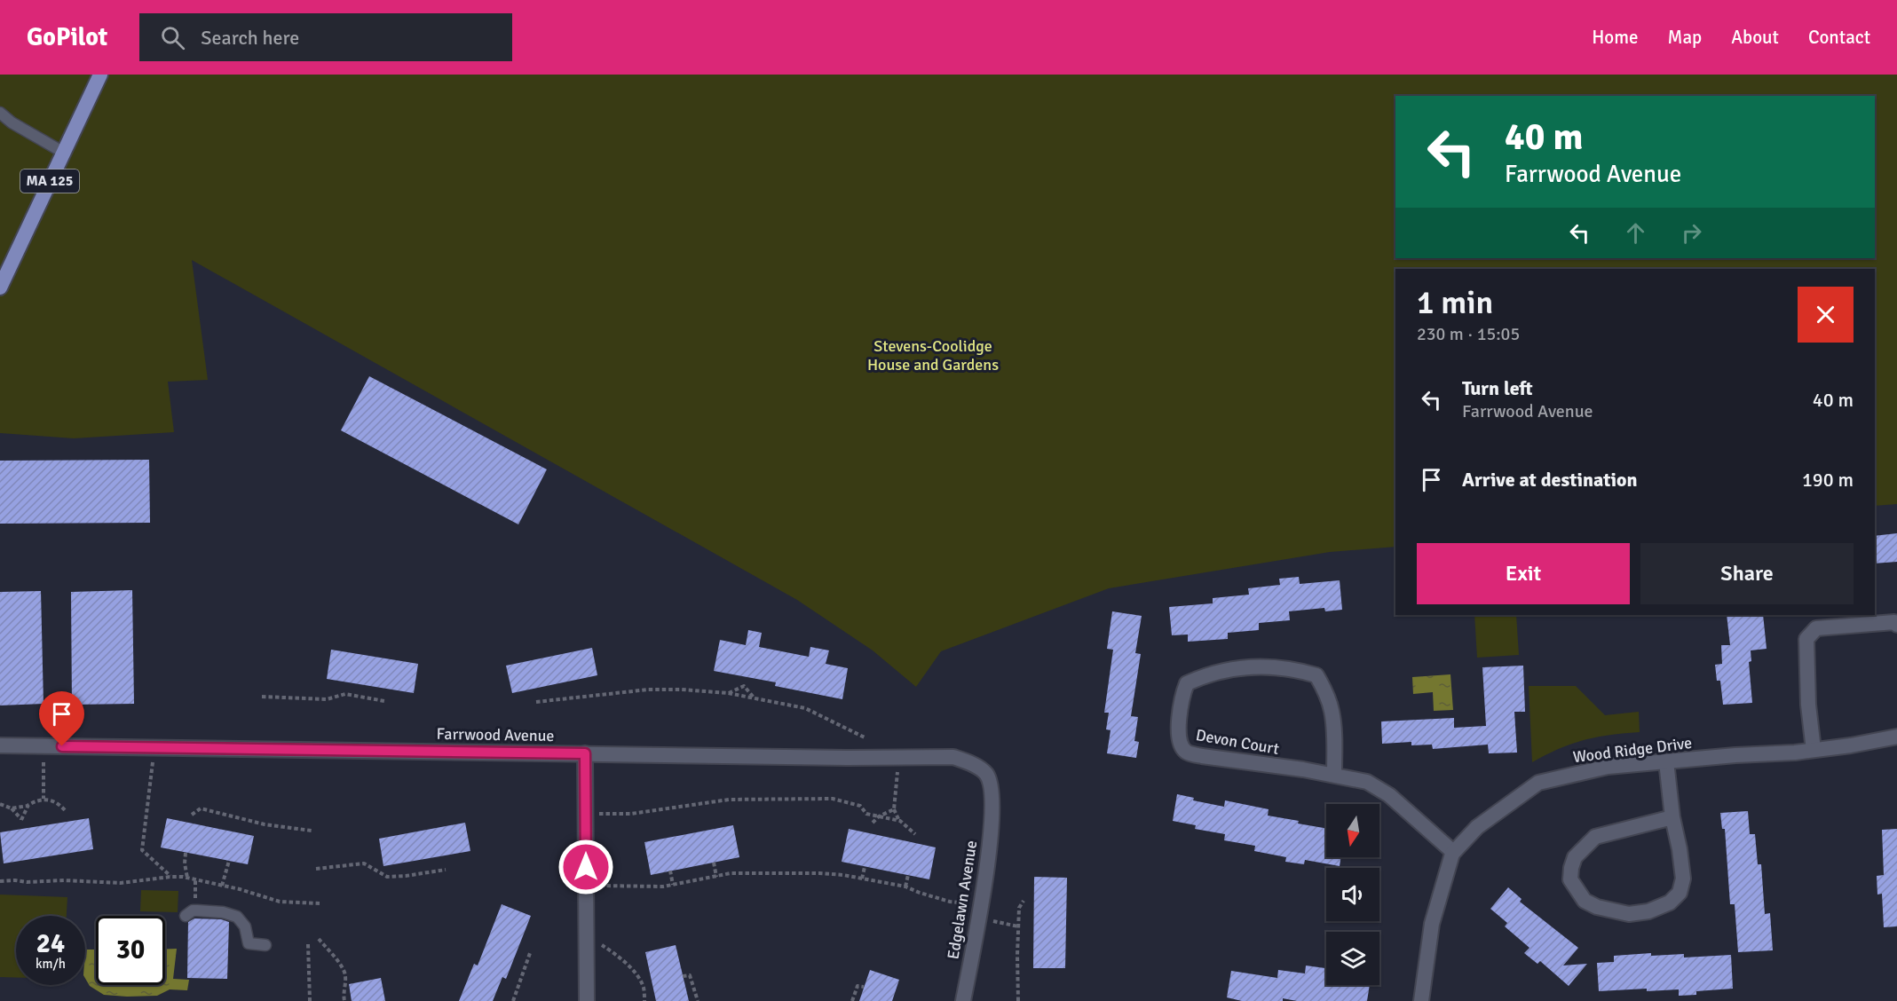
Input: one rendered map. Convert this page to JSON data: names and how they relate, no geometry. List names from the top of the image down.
{
  "streets": {
    "main road": ["MA 125"],
    "street": [
      "Farrwood Avenue",
      "Devon Court",
      "Wood Ridge Drive",
      "Edgelawn Avenue"
    ]
  },
  "crossings": [
    ["Farrwood Avenue", "Edgelawn Avenue"],
    ["Devon Court", "Wood Ridge Drive"]
  ],
  "parks": ["Stevens-Coolidge House and Gardens"],
  "north": "bottom",
  "page": {
    "header": "GoPilot",
    "search": "Search here",
    "nav": [
      "Home",
      "Map",
      "About",
      "Contact"
    ],
    "turn": ["40 m", "Farrwood Avenue"],
    "heading": ["1 min", "230 m · 15:05"],
    "list": [
      {
        "name": "Turn left",
        "note": "Farrwood Avenue",
        "value": "40 m"
      },
      {
        "name": "Arrive at destination",
        "value": "190 m"
      }
    ],
    "buttons": ["Exit", "Share"],
    "speed": "24 km/h",
    "limit": "30"
  }
}
